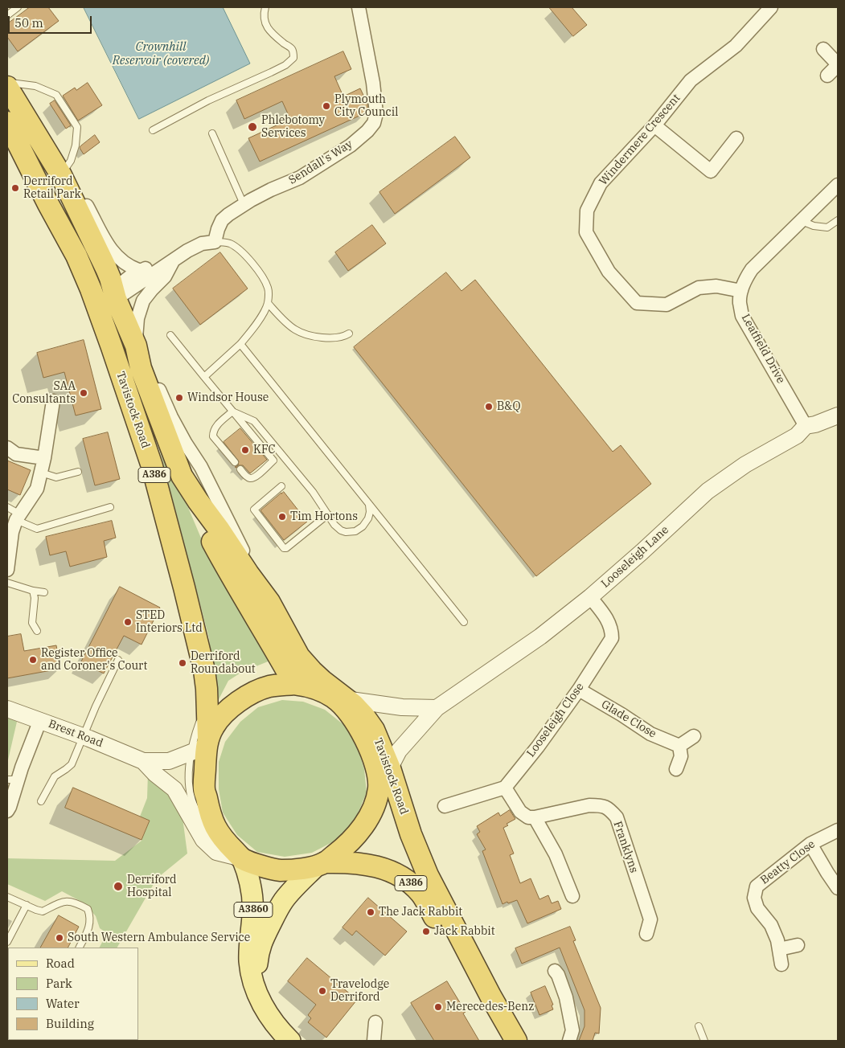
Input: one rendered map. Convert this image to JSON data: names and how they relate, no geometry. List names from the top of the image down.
{
  "streets": {
    "highway": ["Tavistock Road", "A386"],
    "main road": ["A3860"],
    "street": [
      "Windermere Crescent",
      "Sendall's Way",
      "Leatfield Drive",
      "Looseleigh Lane",
      "Glade Close",
      "Looseleigh Close",
      "Brest Road",
      "Franklyns",
      "Beatty Close"
    ]
  },
  "crossings": [
    ["Windermere Crescent", "Leatfield Drive"],
    ["Leatfield Drive", "Looseleigh Lane"],
    ["Tavistock Road", "Looseleigh Lane"],
    ["Tavistock Road", "Brest Road"],
    ["A386", "A3860"],
    ["Looseleigh Lane", "Looseleigh Close"],
    ["Glade Close", "Looseleigh Close"],
    ["Brest Road", "A3860"]
  ],
  "water": ["Crownhill Reservoir (covered)"],
  "places": [
    "Plymouth City Council",
    "Phlebotomy Services",
    "Derriford Retail Park",
    "SAA Consultants",
    "Windsor House",
    "B&Q",
    "KFC",
    "Tim Hortons",
    "STED Interiors Ltd",
    "Register Office and Coroner's Court",
    "Derriford Roundabout",
    "Derriford Hospital",
    "The Jack Rabbit",
    "Jack Rabbit",
    "South Western Ambulance Service",
    "Travelodge Derriford",
    "Merecedes-Benz"
  ],
  "legend": [
    "Road",
    "Park",
    "Water",
    "Building"
  ],
  "scale_bar": "50 m"
}
